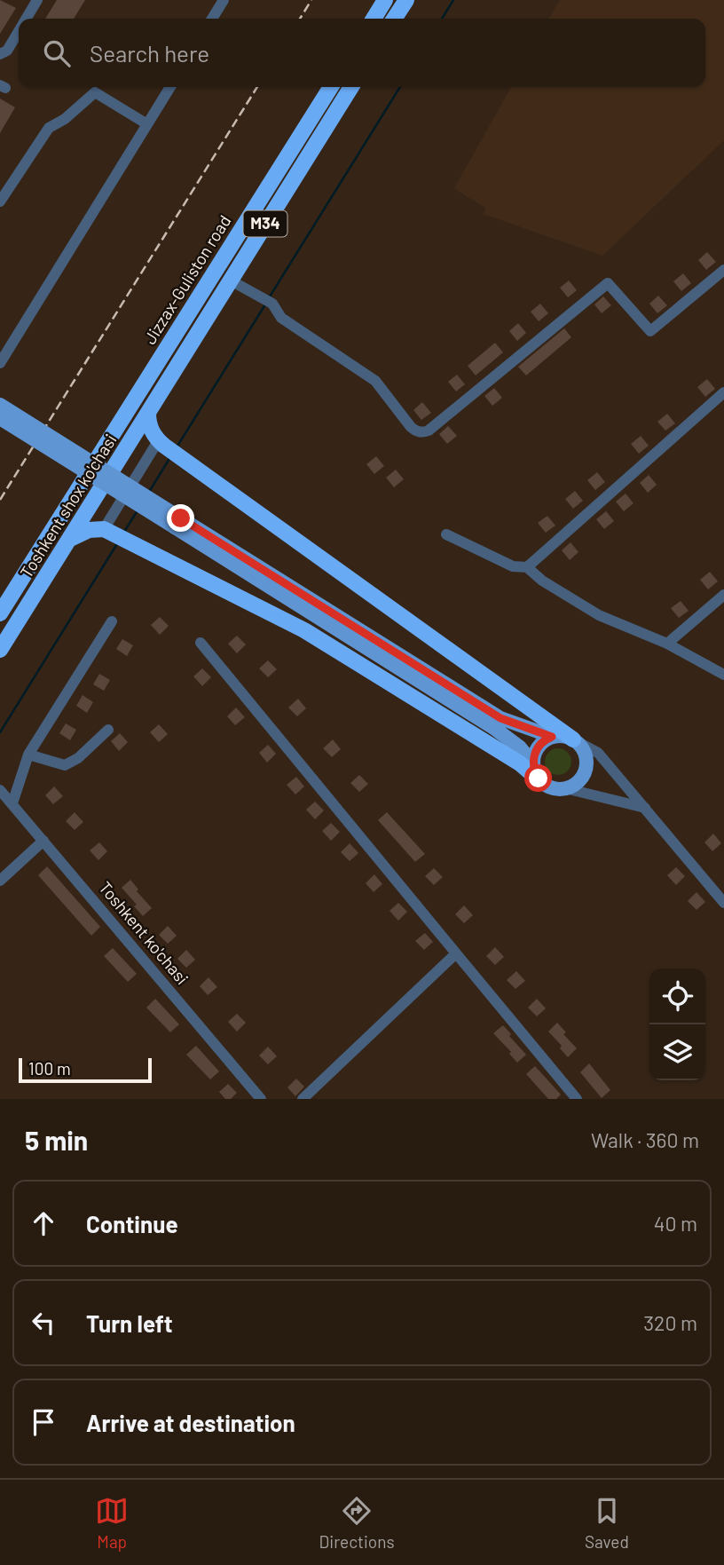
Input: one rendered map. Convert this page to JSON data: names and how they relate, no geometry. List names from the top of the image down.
{
  "streets": {
    "highway": ["M34", "Jizzax-Guliston road", "Toshkent shox ko'chasi"],
    "street": ["Toshkent ko'chasi"]
  },
  "crossings": [
    ["M34", "Toshkent shox ko'chasi"],
    ["Jizzax-Guliston road", "Toshkent shox ko'chasi"]
  ],
  "scale_bar": "100 m",
  "page": {
    "search": "Search here",
    "scale": "100 m",
    "heading": ["5 min", "Walk · 360 m"],
    "list": [
      ["Continue", "40 m"],
      ["Turn left", "320 m"],
      "Arrive at destination"
    ],
    "nav": ["Map", "Directions", "Saved"]
  }
}
